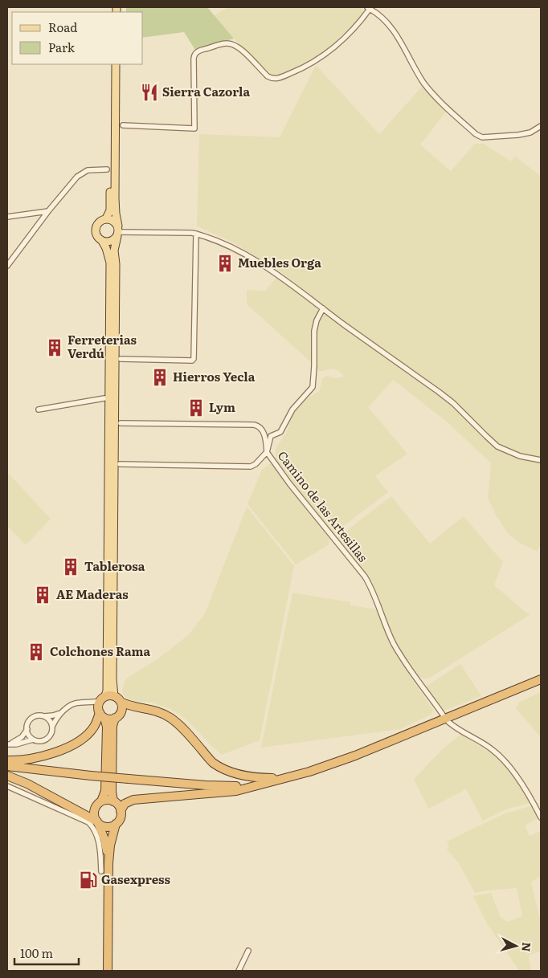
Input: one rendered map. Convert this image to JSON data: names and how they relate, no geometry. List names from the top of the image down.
{
  "streets": {
    "street": ["Camino de las Artesillas"]
  },
  "places": {
    "restaurant": ["Sierra Cazorla"],
    "building": [
      "Muebles Orga",
      "Ferreterias Verdú",
      "Hierros Yecla",
      "Lym",
      "Tablerosa",
      "AE Maderas",
      "Colchones Rama"
    ],
    "fuel station": ["Gasexpress"]
  },
  "legend": ["Road", "Park"],
  "scale_bar": "100 m",
  "north": "right"
}
